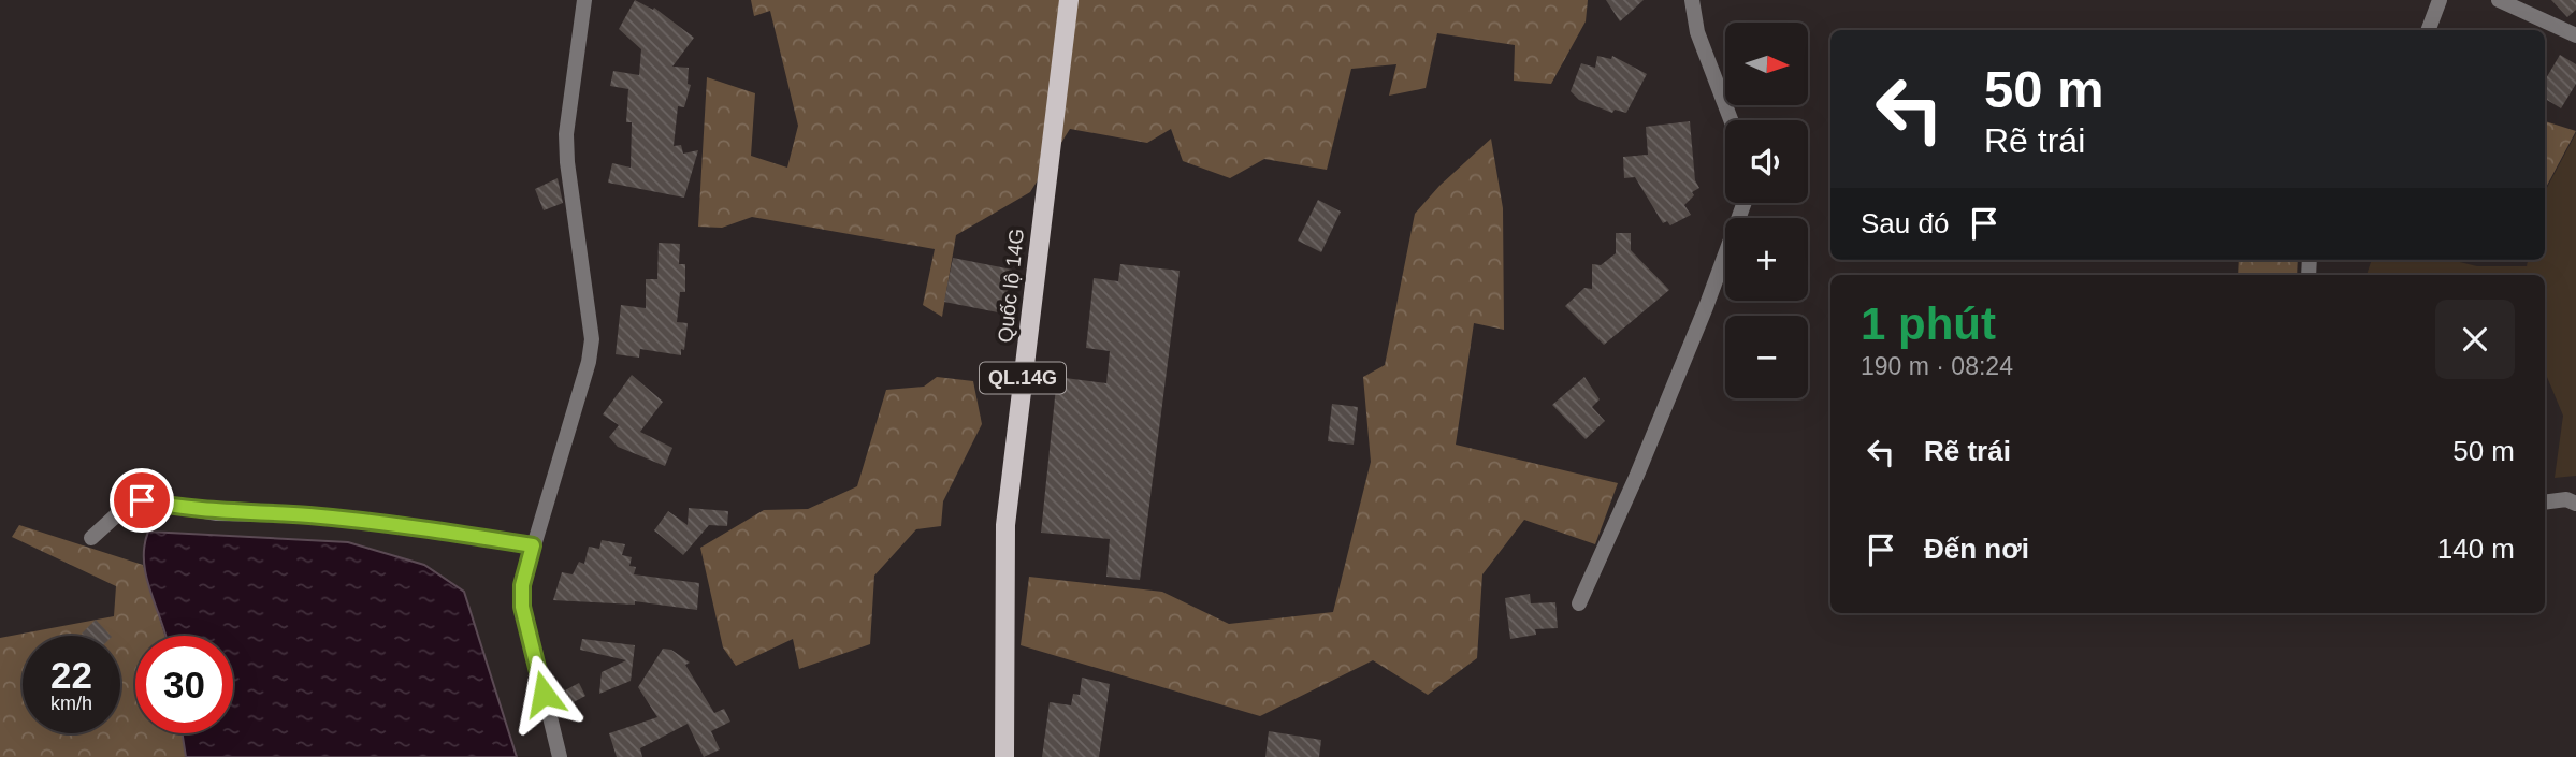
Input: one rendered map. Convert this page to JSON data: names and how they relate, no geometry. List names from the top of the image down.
{
  "streets": {
    "main road": ["Quốc lộ 14G", "QL.14G"]
  },
  "north": "right",
  "page": {
    "map_buttons": ["+", "−"],
    "turn": ["50 m", "Rẽ trái"],
    "then": "Sau đó",
    "heading": ["1 phút", "190 m · 08:24"],
    "list": [
      {
        "name": "Rẽ trái",
        "value": "50 m"
      },
      {
        "name": "Đến nơi",
        "value": "140 m"
      }
    ],
    "speed": "22 km/h",
    "limit": "30"
  }
}
